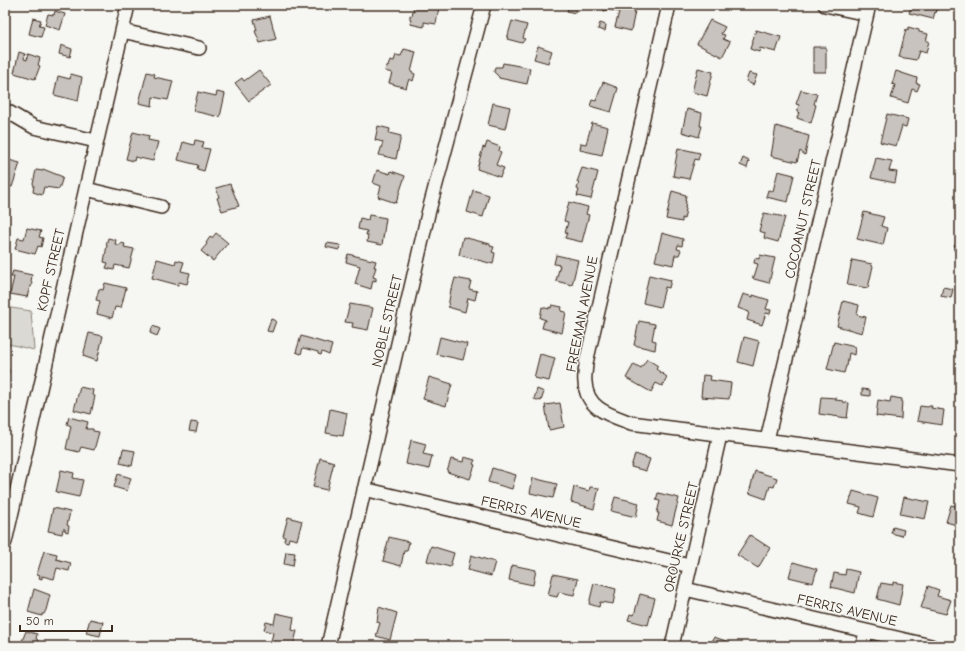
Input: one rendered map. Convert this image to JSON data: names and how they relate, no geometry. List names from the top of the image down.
{
  "streets": {
    "street": [
      "COCOANUT STREET",
      "KOPF STREET",
      "FREEMAN AVENUE",
      "NOBLE STREET",
      "FERRIS AVENUE",
      "OROURKE STREET"
    ]
  },
  "crossings": [
    ["COCOANUT STREET", "FREEMAN AVENUE"],
    ["FREEMAN AVENUE", "OROURKE STREET"],
    ["NOBLE STREET", "FERRIS AVENUE"],
    ["FERRIS AVENUE", "OROURKE STREET"]
  ],
  "scale_bar": "50 m"
}
